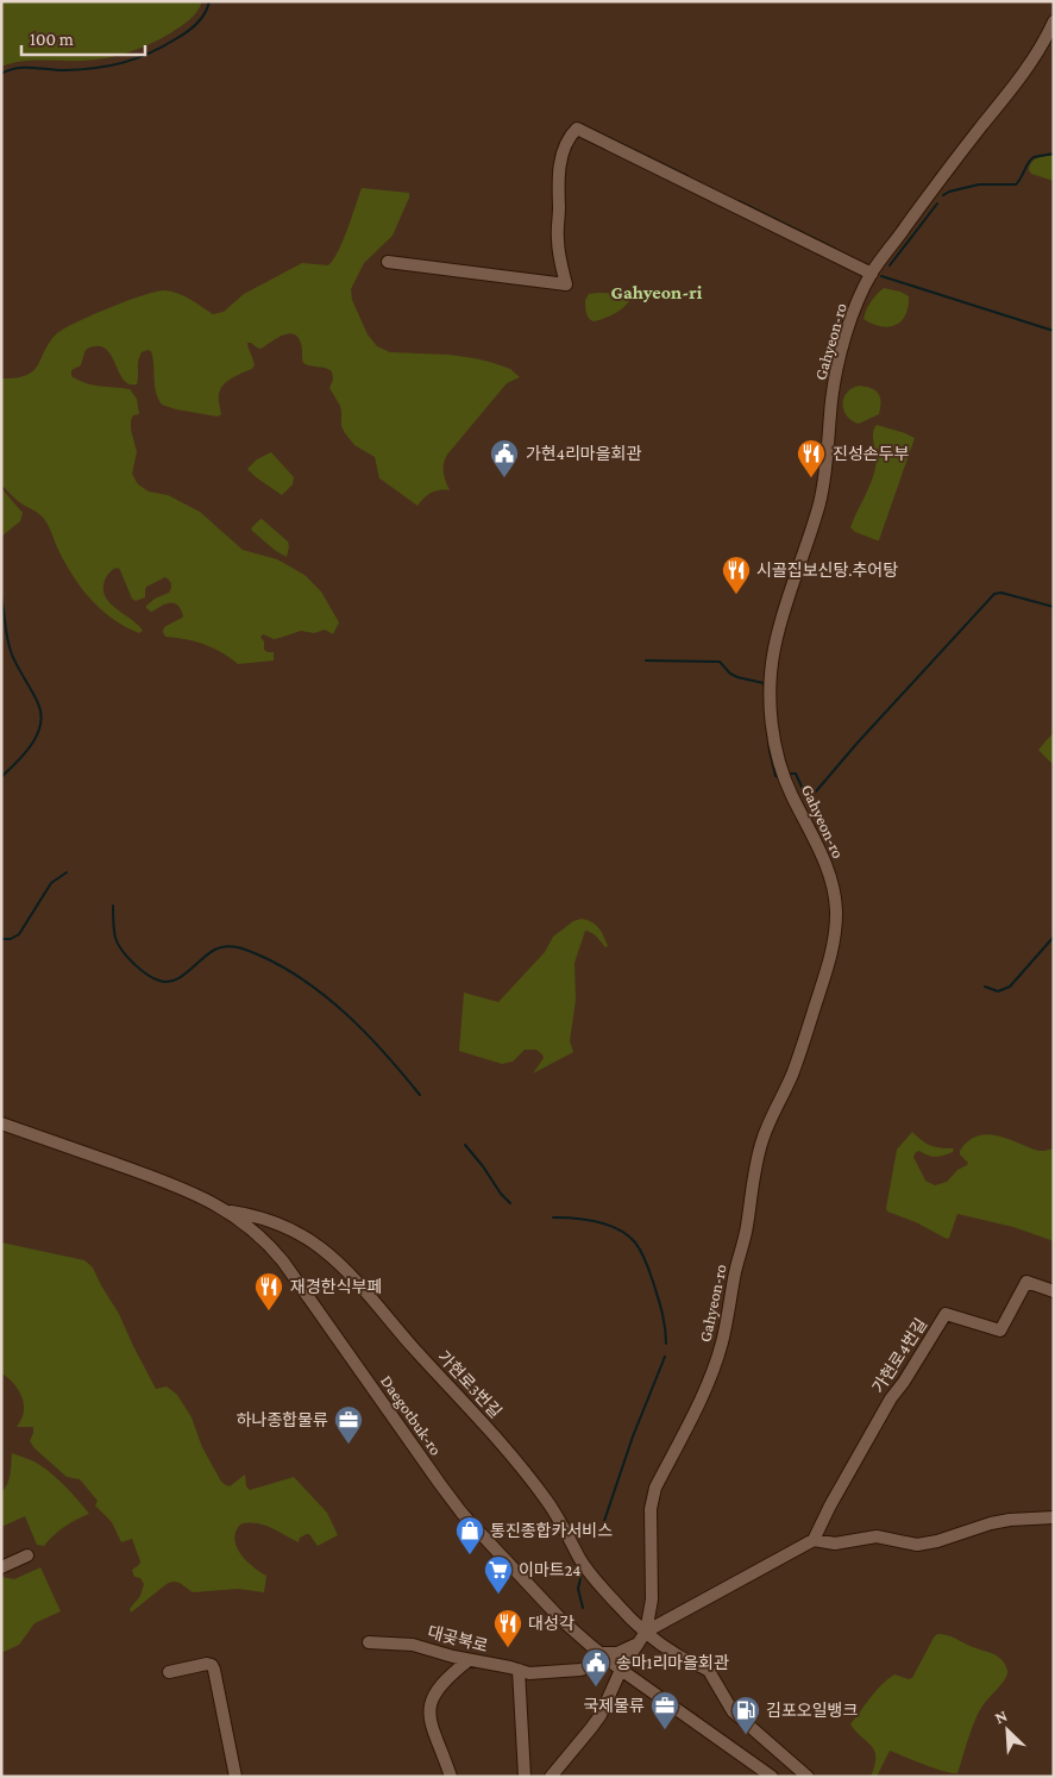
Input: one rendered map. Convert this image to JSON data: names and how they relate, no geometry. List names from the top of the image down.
{
  "streets": {
    "street": [
      "Gahyeon-ro",
      "가현로4번길",
      "가현로3번길",
      "Daegotbuk-ro",
      "대곶북로"
    ]
  },
  "crossings": [
    ["Gahyeon-ro", "가현로3번길"],
    ["Gahyeon-ro", "Daegotbuk-ro"],
    ["Gahyeon-ro", "대곶북로"],
    ["가현로3번길", "Daegotbuk-ro"],
    ["가현로3번길", "대곶북로"],
    ["Daegotbuk-ro", "대곶북로"]
  ],
  "districts": ["Gahyeon-ri"],
  "places": {
    "public building": ["가현4리마을회관", "송마1리마을회관"],
    "restaurant": [
      "진성손두부",
      "시골집보신탕.추어탕",
      "재경한식부페",
      "대성각"
    ],
    "office": ["하나종합물류", "국제물류"],
    "shop": ["통진종합카서비스"],
    "supermarket": ["이마트24"],
    "fuel station": ["김포오일뱅크"]
  },
  "scale_bar": "100 m",
  "north": "top left"
}
